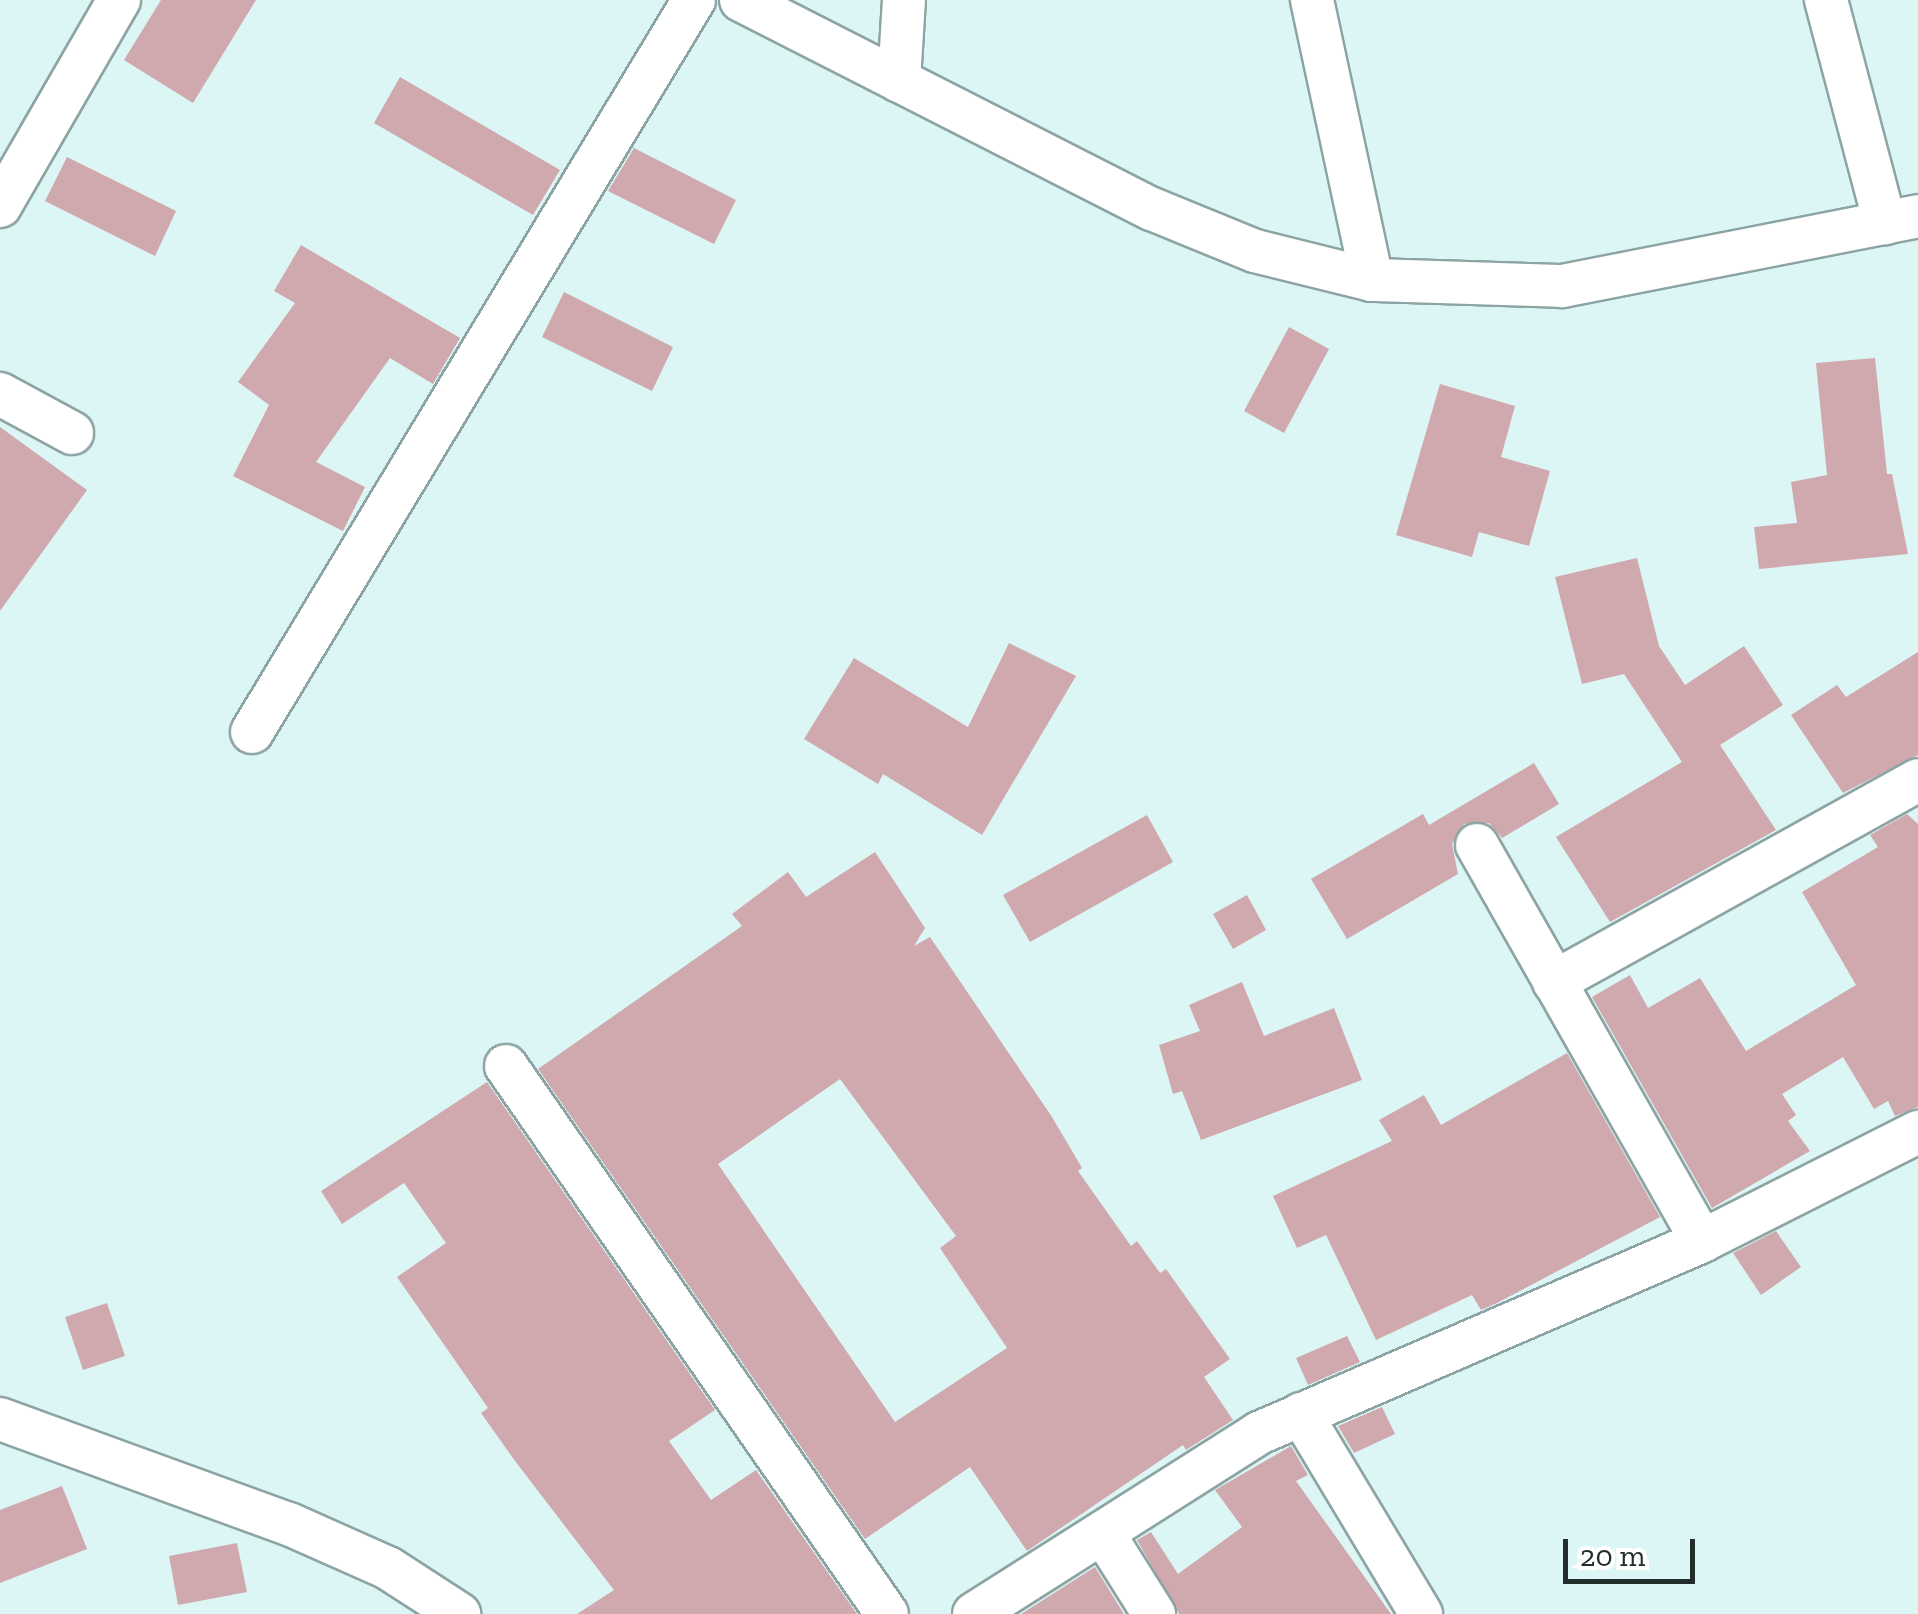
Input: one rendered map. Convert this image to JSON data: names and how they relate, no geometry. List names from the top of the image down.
{
  "scale_bar": "20 m"
}
